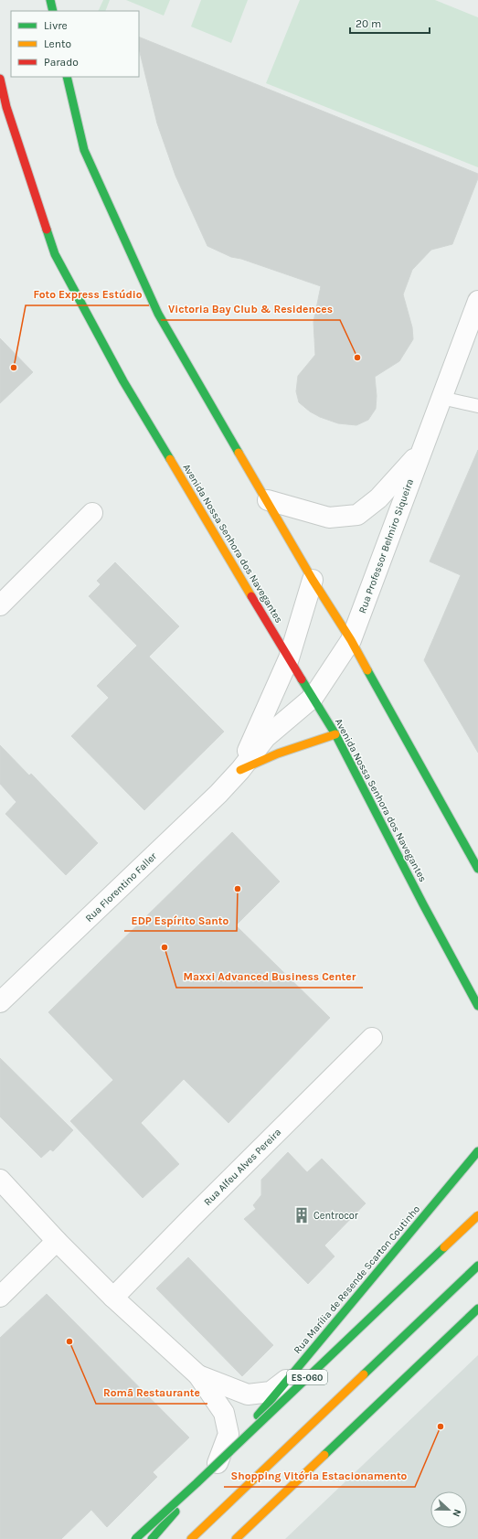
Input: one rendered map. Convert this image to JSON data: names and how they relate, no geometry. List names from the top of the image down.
{
  "streets": {
    "main road": ["Avenida Nossa Senhora dos Navegantes", "Rua Marília de Resende Scarton Coutinho", "ES-060"],
    "street": ["Rua Professor Belmiro Siqueira", "Rua Florentino Faller", "Rua Alfeu Alves Pereira"]
  },
  "crossings": [
    ["Avenida Nossa Senhora dos Navegantes", "Rua Florentino Faller"],
    ["Rua Professor Belmiro Siqueira", "Rua Florentino Faller"]
  ],
  "places": {
    "other": [
      "Victoria Bay Club & Residences",
      "Foto Express Estúdio",
      "EDP Espírito Santo",
      "Maxxi Advanced Business Center",
      "Romã Restaurante",
      "Shopping Vitória Estacionamento"
    ],
    "building": ["Centrocor"]
  },
  "legend": ["Livre", "Lento", "Parado"],
  "scale_bar": "20 m",
  "north": "right"
}
